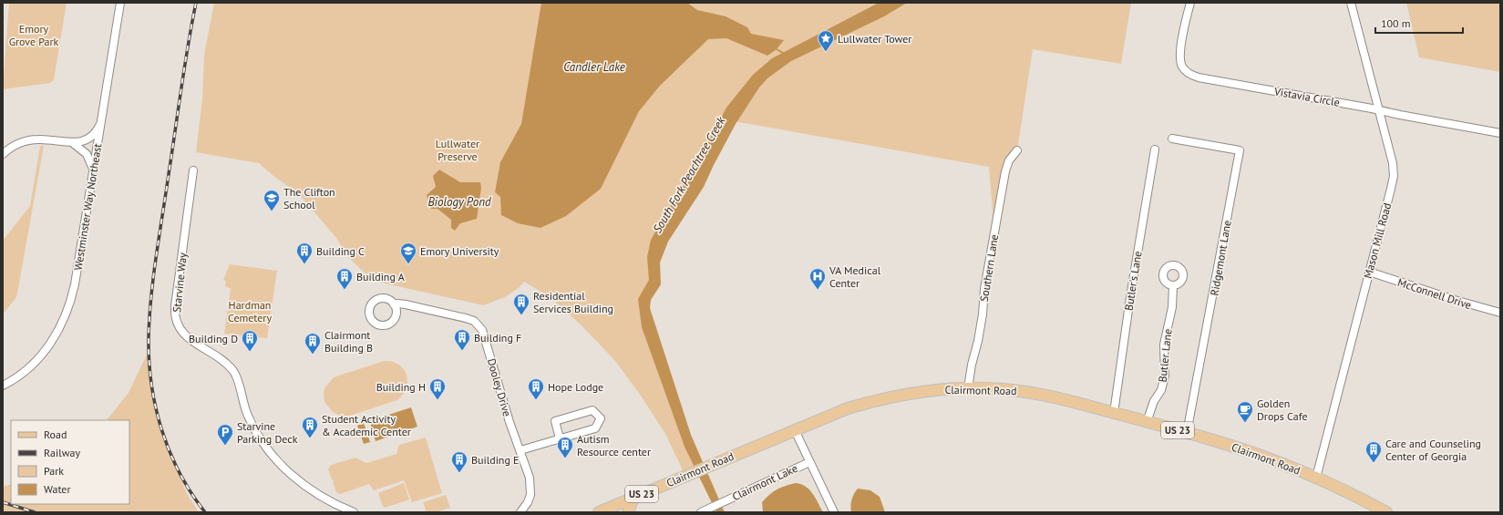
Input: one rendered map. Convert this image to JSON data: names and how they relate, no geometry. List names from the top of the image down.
{
  "streets": {
    "main road": ["Clairmont Road", "US 23"],
    "street": [
      "Vistavia Circle",
      "Westminster Way Northeast",
      "Mason Mill Road",
      "Ridgemont Lane",
      "Southern Lane",
      "Butler's Lane",
      "Starvine Way",
      "McConnell Drive",
      "Butler Lane",
      "Dooley Drive",
      "Clairmont Lake"
    ]
  },
  "crossings": [
    ["Vistavia Circle", "Mason Mill Road"],
    ["Mason Mill Road", "McConnell Drive"],
    ["Mason Mill Road", "Clairmont Road"],
    ["Ridgemont Lane", "Clairmont Road"],
    ["Southern Lane", "Clairmont Road"],
    ["Butler's Lane", "Clairmont Road"],
    ["Butler Lane", "Clairmont Road"],
    ["Clairmont Road", "Clairmont Lake"]
  ],
  "water": ["Candler Lake", "South Fork Peachtree Creek", "Biology Pond"],
  "parks": ["Emory Grove Park", "Lullwater Preserve", "Hardman Cemetery"],
  "places": {
    "place": ["Lullwater Tower"],
    "school or university": ["The Clifton School", "Emory University"],
    "building": [
      "Building C",
      "Building A",
      "Residential Services Building",
      "Building F",
      "Building D",
      "Clairmont Building B",
      "Building H",
      "Hope Lodge",
      "Student Activity & Academic Center",
      "Autism Resource center",
      "Care and Counseling Center of Georgia",
      "Building E"
    ],
    "hospital": ["VA Medical Center"],
    "cafe": ["Golden Drops Cafe"],
    "parking": ["Starvine Parking Deck"]
  },
  "legend": [
    "Road",
    "Railway",
    "Park",
    "Water"
  ],
  "scale_bar": "100 m"
}
